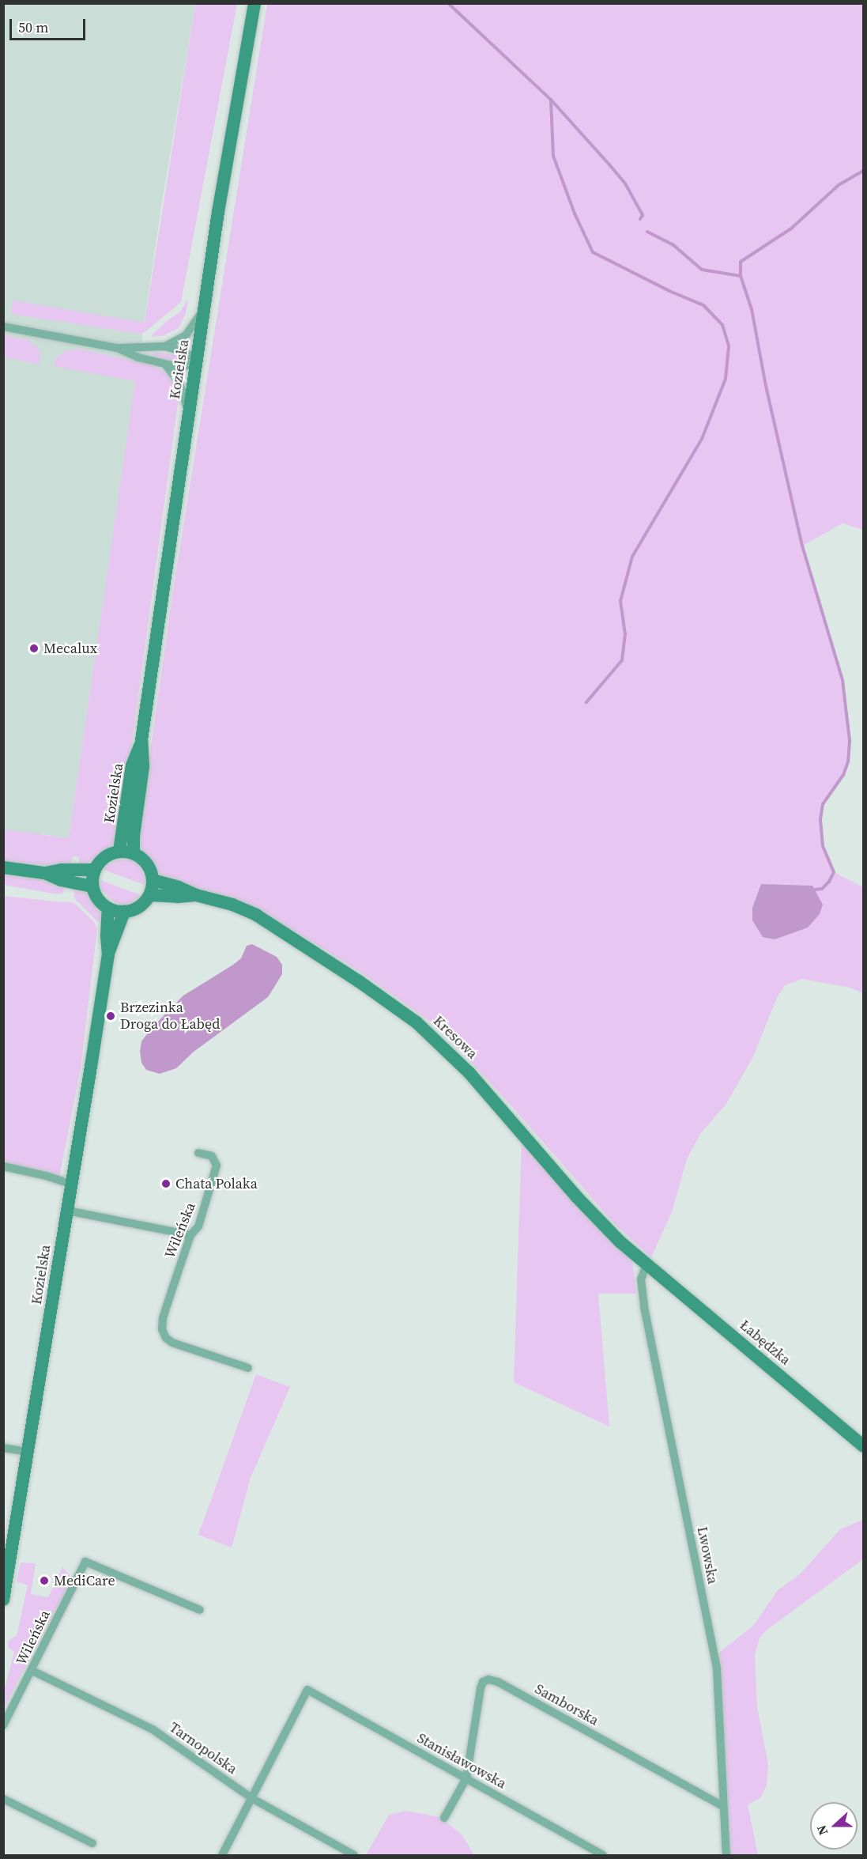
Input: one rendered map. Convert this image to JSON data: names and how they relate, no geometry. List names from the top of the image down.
{
  "streets": {
    "street": [
      "Kozielska",
      "Kresowa",
      "Wileńska",
      "Łabędzka",
      "Lwowska",
      "Samborska",
      "Tarnopolska",
      "Stanisławowska"
    ]
  },
  "crossings": [
    ["Kozielska", "Kresowa"],
    ["Kresowa", "Łabędzka"],
    ["Kresowa", "Lwowska"],
    ["Wileńska", "Tarnopolska"],
    ["Łabędzka", "Lwowska"],
    ["Lwowska", "Samborska"],
    ["Samborska", "Stanisławowska"],
    ["Tarnopolska", "Stanisławowska"]
  ],
  "places": [
    "Mecalux",
    "Brzezinka Droga do Łabęd",
    "Chata Polaka",
    "MediCare"
  ],
  "scale_bar": "50 m",
  "north": "left"
}
